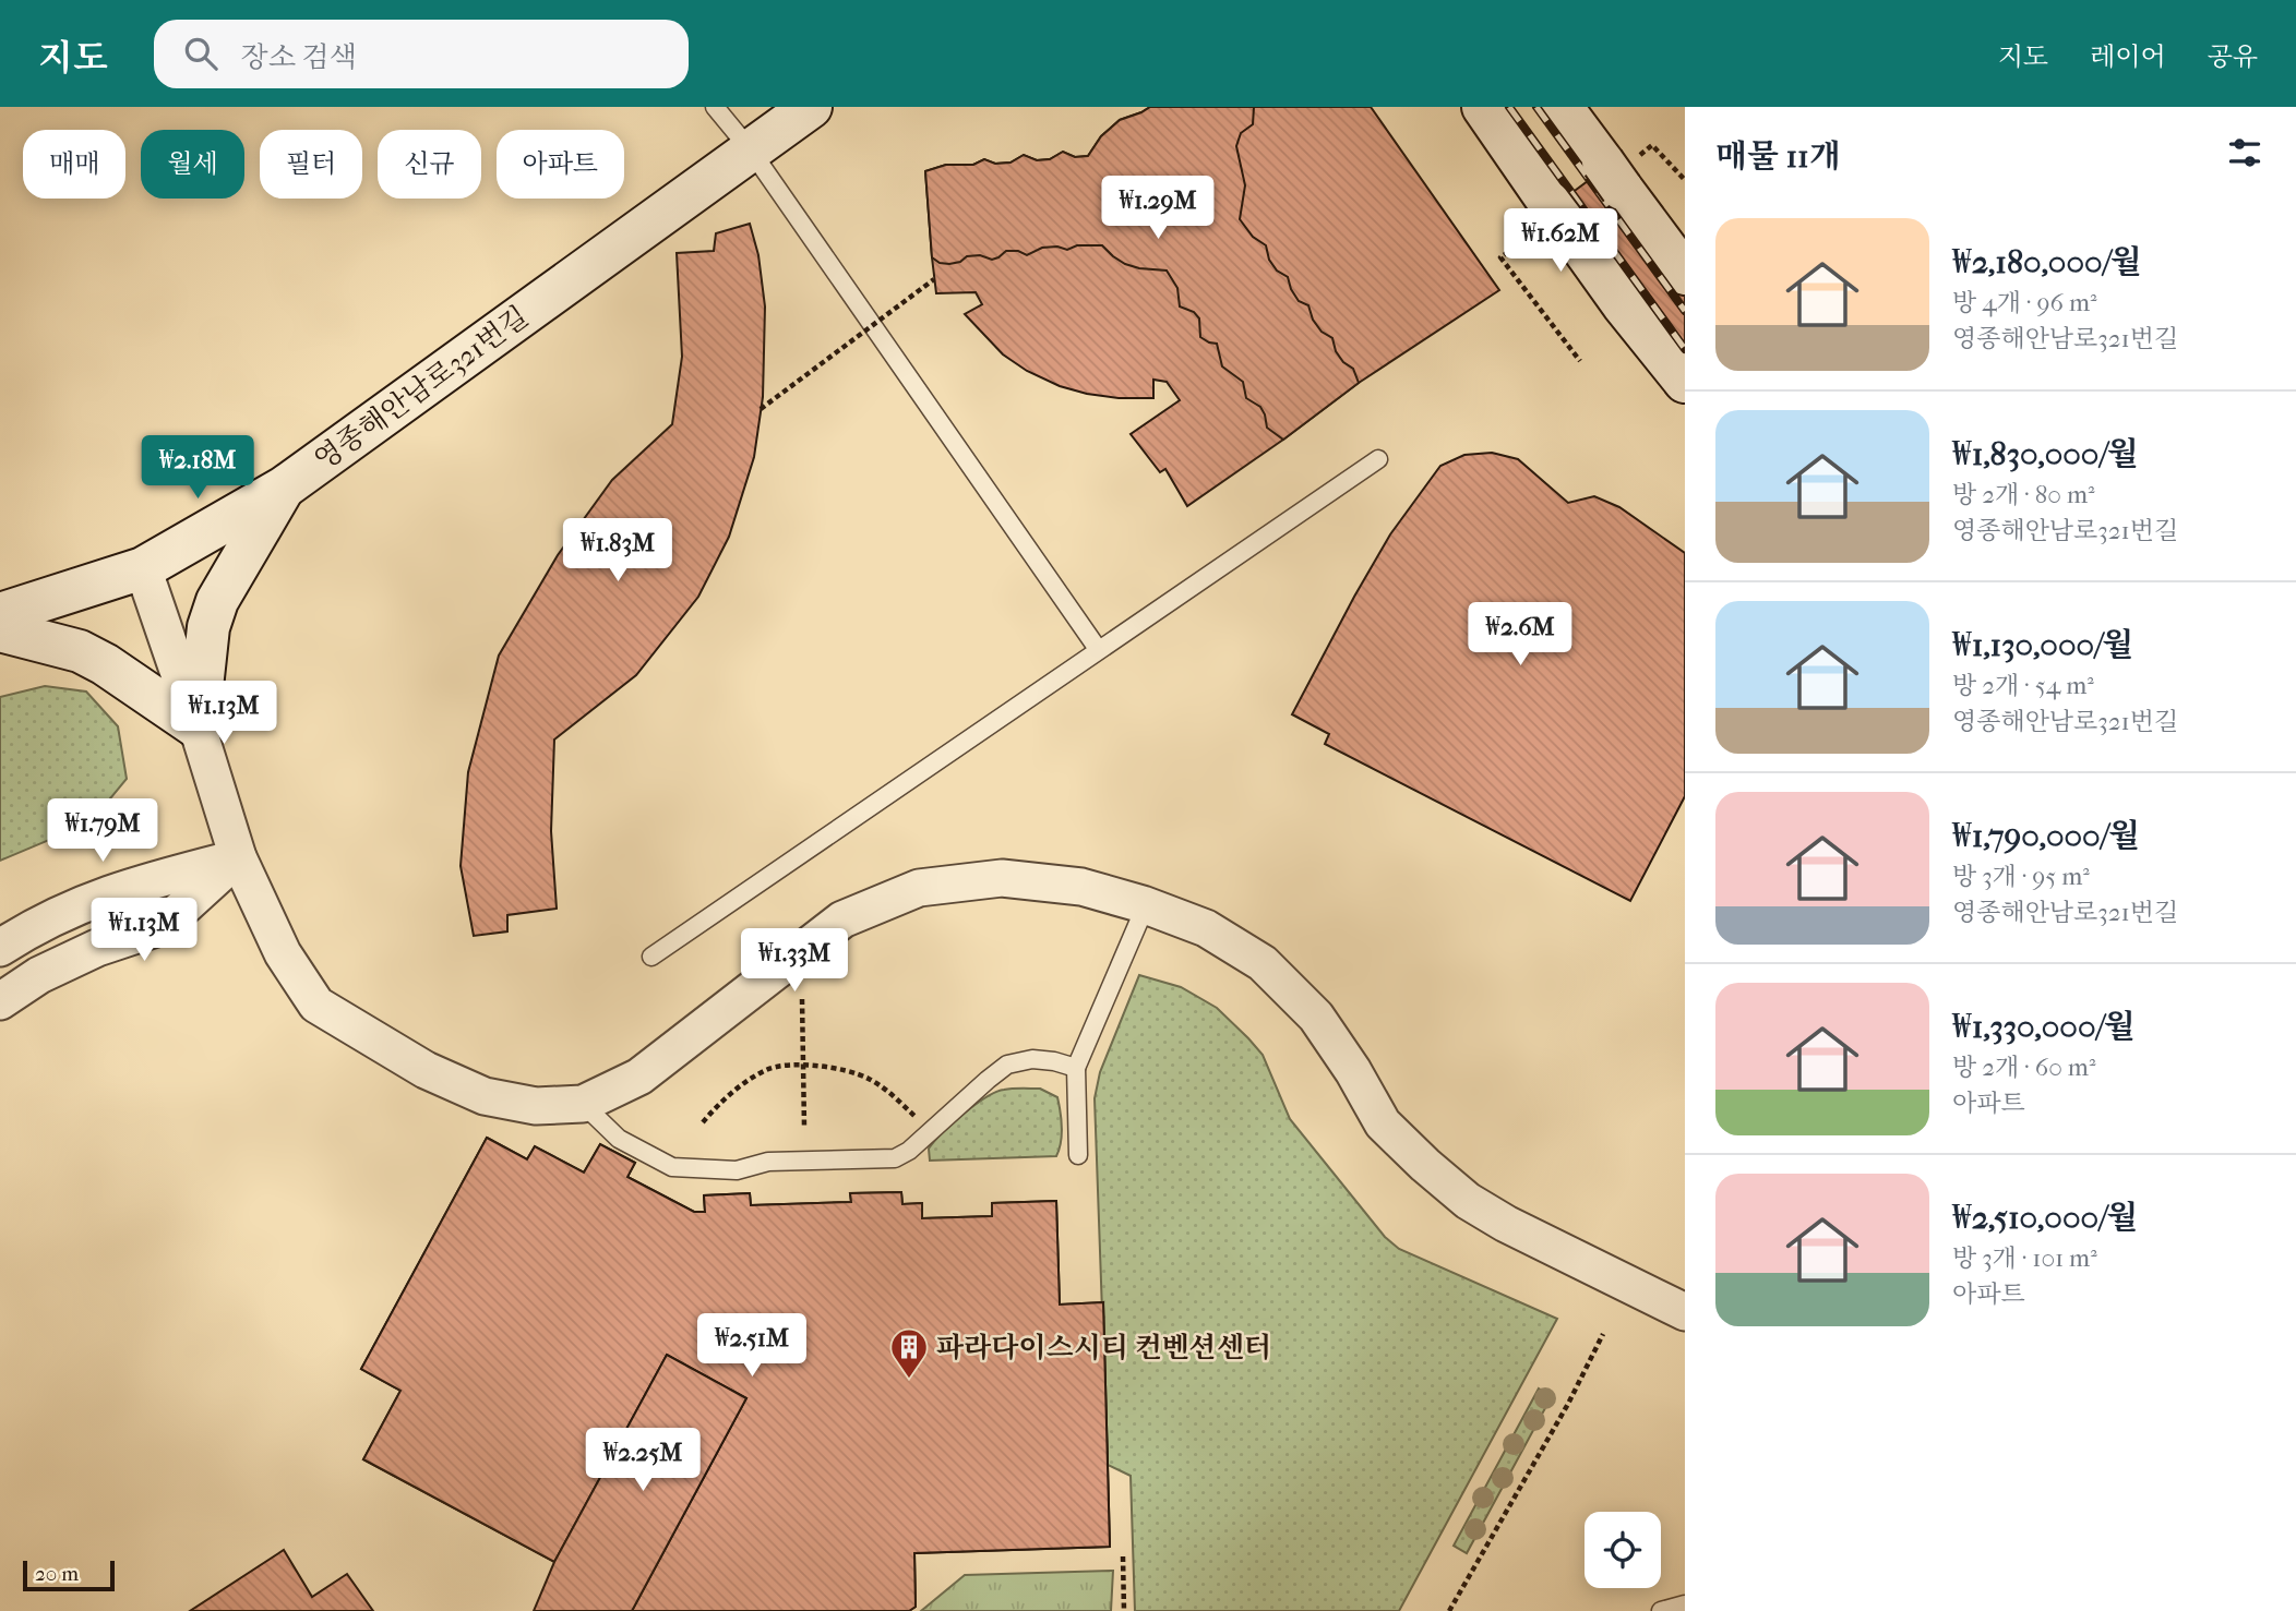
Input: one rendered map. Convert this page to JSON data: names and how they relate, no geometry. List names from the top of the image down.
{
  "streets": {
    "street": ["영종해안남로321번길"]
  },
  "places": {
    "building": ["파라다이스시티 컨벤션센터"]
  },
  "scale_bar": "20 m",
  "page": {
    "header": "지도",
    "search": "장소 검색",
    "nav": ["지도", "레이어", "공유"],
    "heading": "매물 11개",
    "chip": [
      "매매",
      "월세",
      "필터",
      "신규",
      "아파트"
    ],
    "price": [
      "₩1.29M",
      "₩1.62M",
      "₩2.18M",
      "₩1.83M",
      "₩2.6M",
      "₩1.13M",
      "₩1.79M",
      "₩1.13M",
      "₩1.33M",
      "₩2.51M",
      "₩2.25M"
    ],
    "list": [
      {
        "name": "₩2,180,000/월",
        "note": "방 4개 · 96 m² · 영종해안남로321번길"
      },
      {
        "name": "₩1,830,000/월",
        "note": "방 2개 · 80 m² · 영종해안남로321번길"
      },
      {
        "name": "₩1,130,000/월",
        "note": "방 2개 · 54 m² · 영종해안남로321번길"
      },
      {
        "name": "₩1,790,000/월",
        "note": "방 3개 · 95 m² · 영종해안남로321번길"
      },
      {
        "name": "₩1,330,000/월",
        "note": "방 2개 · 60 m² · 아파트"
      },
      {
        "name": "₩2,510,000/월",
        "note": "방 3개 · 101 m² · 아파트"
      }
    ],
    "scale": "20 m"
  }
}
